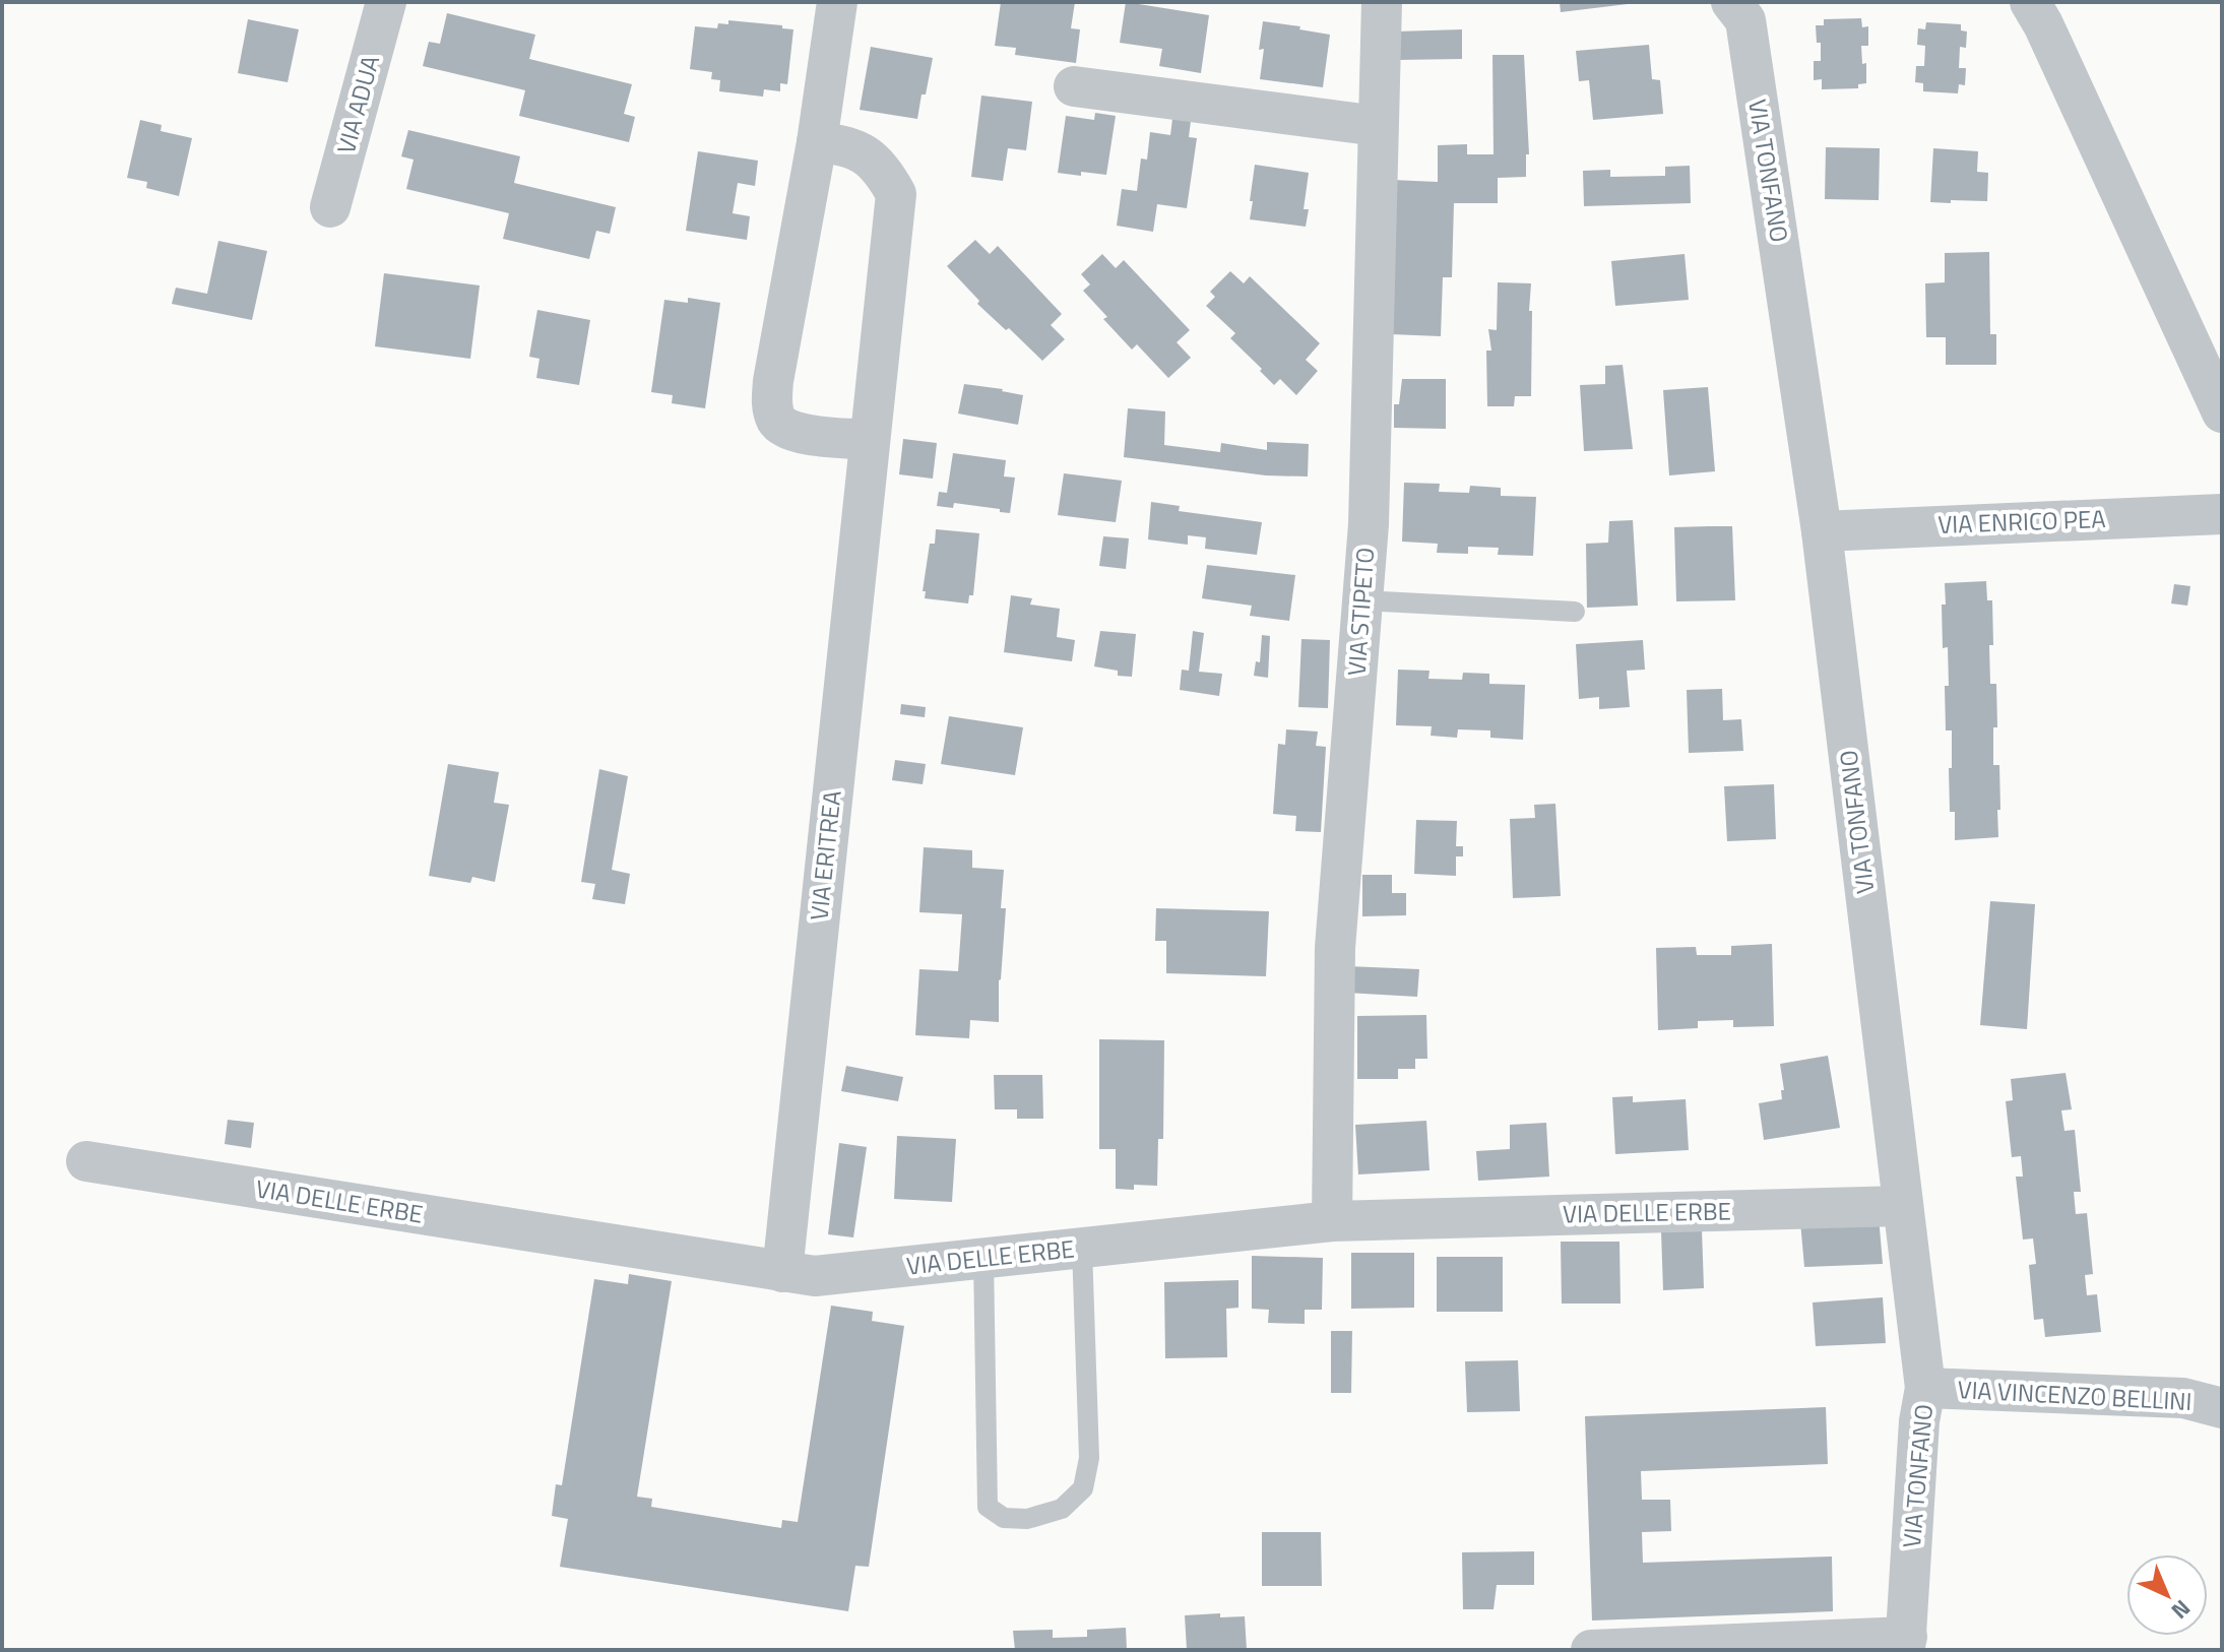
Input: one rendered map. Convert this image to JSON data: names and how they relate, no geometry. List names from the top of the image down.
{
  "streets": {
    "street": [
      "VIA ADUA",
      "VIA TONFANO",
      "VIA ENRICO PEA",
      "VIA STIPETO",
      "VIA ERITREA",
      "VIA DELLE ERBE",
      "VIA VINCENZO BELLINI"
    ]
  },
  "crossings": [
    ["VIA TONFANO", "VIA ENRICO PEA"],
    ["VIA TONFANO", "VIA DELLE ERBE"],
    ["VIA TONFANO", "VIA VINCENZO BELLINI"],
    ["VIA STIPETO", "VIA DELLE ERBE"],
    ["VIA ERITREA", "VIA DELLE ERBE"]
  ],
  "north": "bottom right"
}
